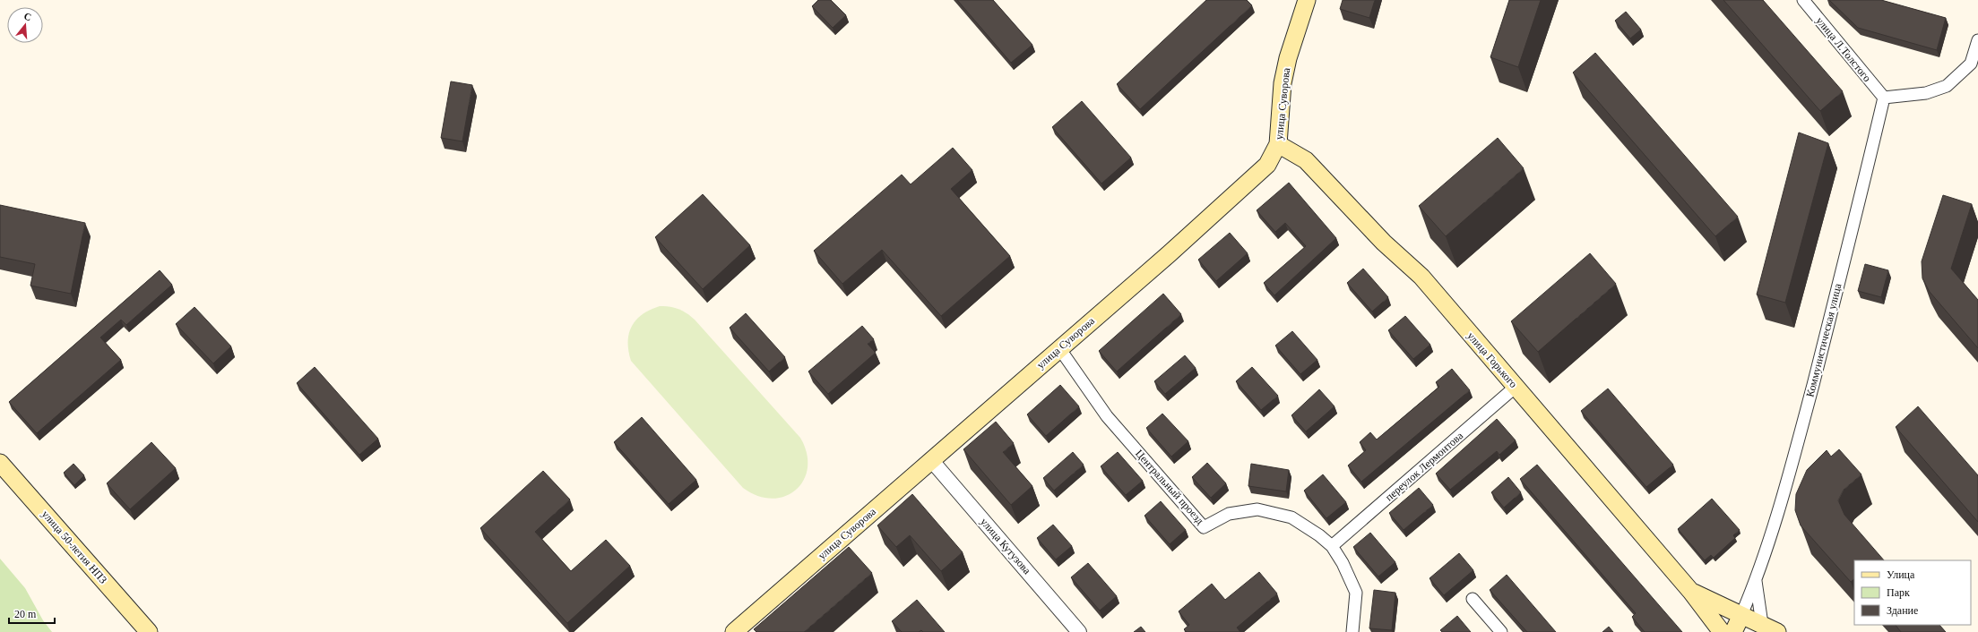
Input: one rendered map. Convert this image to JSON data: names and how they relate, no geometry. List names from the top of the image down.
{
  "streets": {
    "main road": ["улица Суворова", "улица Горького", "улица 50-летия НПЗ"],
    "street": [
      "улица Л.Толстого",
      "Коммунистическая улица",
      "переулок Лермонтова",
      "Центральный проезд",
      "улица Кутузова"
    ]
  },
  "crossings": [
    ["улица Л.Толстого", "Коммунистическая улица"],
    ["улица Суворова", "улица Горького"],
    ["улица Суворова", "Центральный проезд"],
    ["улица Суворова", "улица Кутузова"],
    ["улица Горького", "переулок Лермонтова"],
    ["переулок Лермонтова", "Центральный проезд"]
  ],
  "legend": ["Улица", "Парк", "Здание"],
  "scale_bar": "20 m",
  "north": "top"
}
